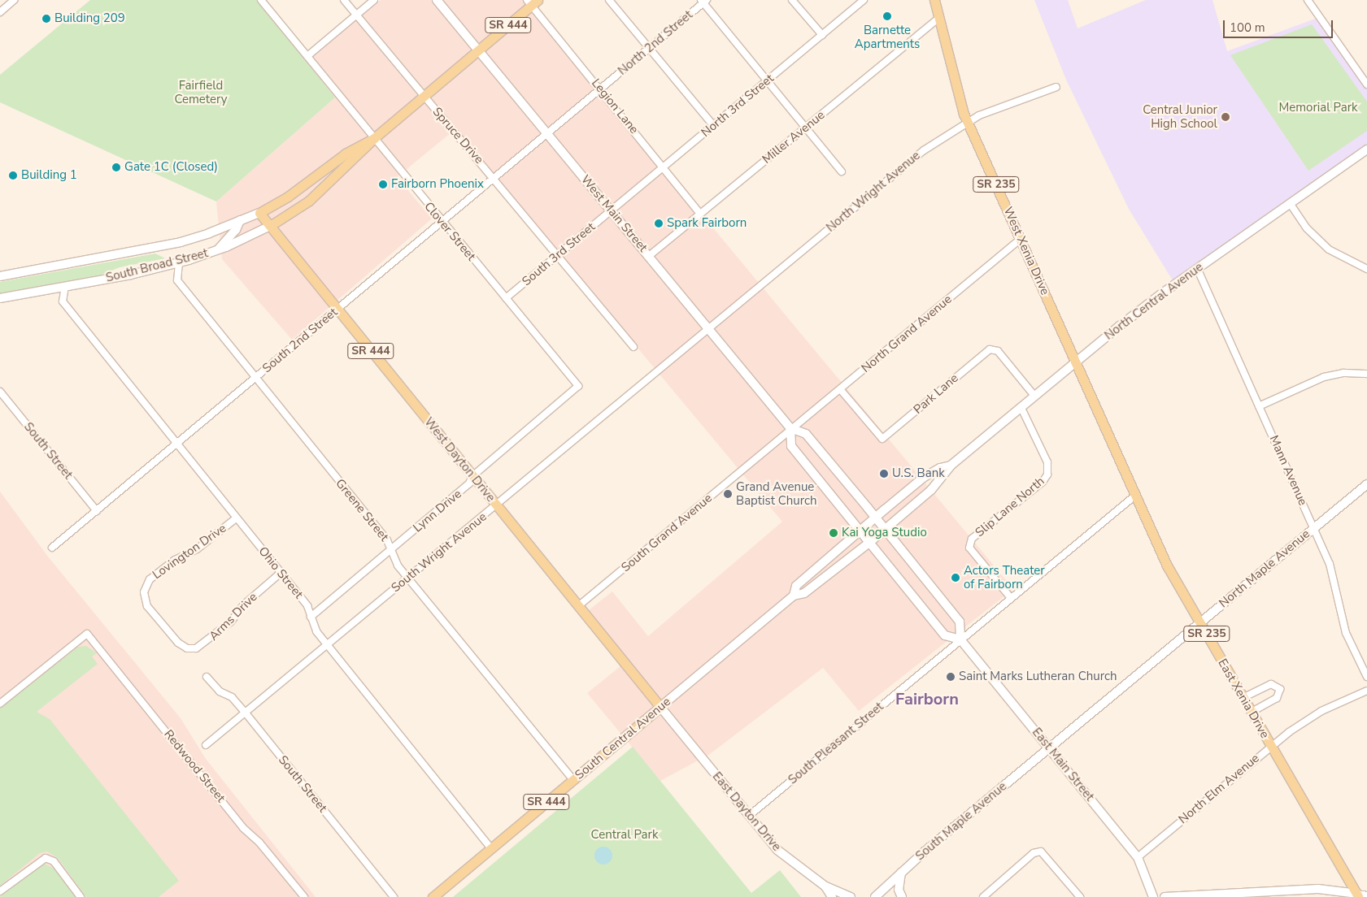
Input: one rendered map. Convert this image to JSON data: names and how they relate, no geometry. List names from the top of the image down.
{
  "streets": {
    "main road": [
      "SR 444",
      "SR 235",
      "West Xenia Drive",
      "South Broad Street",
      "West Dayton Drive",
      "East Xenia Drive",
      "South Central Avenue"
    ],
    "street": [
      "North 2nd Street",
      "North 3rd Street",
      "Legion Lane",
      "Spruce Drive",
      "Miller Avenue",
      "North Wright Avenue",
      "West Main Street",
      "Clover Street",
      "South 3rd Street",
      "North Central Avenue",
      "North Grand Avenue",
      "South 2nd Street",
      "Park Lane",
      "South Street",
      "Mann Avenue",
      "Slip Lane North",
      "Greene Street",
      "Lynn Drive",
      "South Grand Avenue",
      "Lovington Drive",
      "South Wright Avenue",
      "North Maple Avenue",
      "Ohio Street",
      "Arms Drive",
      "South Pleasant Street",
      "East Main Street",
      "Redwood Street",
      "North Elm Avenue",
      "East Dayton Drive",
      "South Maple Avenue"
    ]
  },
  "crossings": [
    ["SR 444", "Legion Lane"],
    ["SR 444", "West Main Street"],
    ["SR 444", "South Broad Street"],
    ["North 2nd Street", "Legion Lane"],
    ["North 2nd Street", "West Main Street"],
    ["North 2nd Street", "South 2nd Street"],
    ["North 3rd Street", "Legion Lane"],
    ["North 3rd Street", "West Main Street"],
    ["North 3rd Street", "South 3rd Street"],
    ["Legion Lane", "Miller Avenue"],
    ["Spruce Drive", "South 3rd Street"],
    ["Spruce Drive", "South Broad Street"],
    ["Spruce Drive", "South 2nd Street"],
    ["Miller Avenue", "West Main Street"],
    ["Miller Avenue", "West Xenia Drive"],
    ["North Wright Avenue", "West Main Street"],
    ["North Wright Avenue", "West Xenia Drive"],
    ["North Wright Avenue", "South Wright Avenue"],
    ["West Main Street", "South 3rd Street"],
    ["West Main Street", "South Broad Street"],
    ["West Main Street", "North Central Avenue"],
    ["West Main Street", "North Grand Avenue"],
    ["West Main Street", "South 2nd Street"],
    ["West Main Street", "South Grand Avenue"],
    ["West Main Street", "South Wright Avenue"],
    ["Clover Street", "South 3rd Street"],
    ["Clover Street", "South Broad Street"],
    ["Clover Street", "South 2nd Street"],
    ["Clover Street", "Lynn Drive"],
    ["West Xenia Drive", "North Central Avenue"],
    ["West Xenia Drive", "North Grand Avenue"],
    ["West Xenia Drive", "East Xenia Drive"],
    ["South Broad Street", "West Dayton Drive"],
    ["South Broad Street", "Greene Street"],
    ["South Broad Street", "Ohio Street"],
    ["North Central Avenue", "Park Lane"],
    ["North Central Avenue", "Mann Avenue"],
    ["North Central Avenue", "Slip Lane North"],
    ["North Central Avenue", "East Xenia Drive"],
    ["North Central Avenue", "South Central Avenue"],
    ["North Central Avenue", "East Main Street"],
    ["North Grand Avenue", "Park Lane"],
    ["North Grand Avenue", "South Grand Avenue"],
    ["South 2nd Street", "South Street"],
    ["South 2nd Street", "West Dayton Drive"],
    ["South 2nd Street", "Greene Street"],
    ["South 2nd Street", "Ohio Street"],
    ["South Street", "South Wright Avenue"],
    ["West Dayton Drive", "Lynn Drive"],
    ["West Dayton Drive", "South Grand Avenue"],
    ["West Dayton Drive", "South Wright Avenue"],
    ["West Dayton Drive", "South Central Avenue"],
    ["West Dayton Drive", "East Dayton Drive"],
    ["Mann Avenue", "North Maple Avenue"],
    ["Slip Lane North", "South Pleasant Street"],
    ["Greene Street", "Lynn Drive"],
    ["Greene Street", "South Wright Avenue"],
    ["Greene Street", "South Central Avenue"],
    ["Lynn Drive", "Ohio Street"],
    ["Lovington Drive", "Ohio Street"],
    ["Lovington Drive", "Arms Drive"],
    ["South Wright Avenue", "Ohio Street"],
    ["North Maple Avenue", "East Xenia Drive"],
    ["North Maple Avenue", "East Main Street"],
    ["North Maple Avenue", "South Maple Avenue"],
    ["Ohio Street", "Arms Drive"],
    ["Ohio Street", "South Central Avenue"],
    ["East Xenia Drive", "South Pleasant Street"],
    ["East Xenia Drive", "North Elm Avenue"],
    ["South Central Avenue", "East Main Street"],
    ["South Central Avenue", "East Dayton Drive"],
    ["South Pleasant Street", "East Main Street"],
    ["South Pleasant Street", "East Dayton Drive"],
    ["East Main Street", "North Elm Avenue"],
    ["East Main Street", "South Maple Avenue"]
  ],
  "districts": ["Fairborn"],
  "parks": ["Fairfield Cemetery", "Memorial Park", "Central Park"],
  "places": [
    "Barnette Apartments",
    "Building 209",
    "Central Junior High School",
    "Gate 1C (Closed)",
    "Building 1",
    "Fairborn Phoenix",
    "Spark Fairborn",
    "U.S. Bank",
    "Grand Avenue Baptist Church",
    "Kai Yoga Studio",
    "Actors Theater of Fairborn",
    "Saint Marks Lutheran Church"
  ],
  "scale_bar": "100 m"
}
